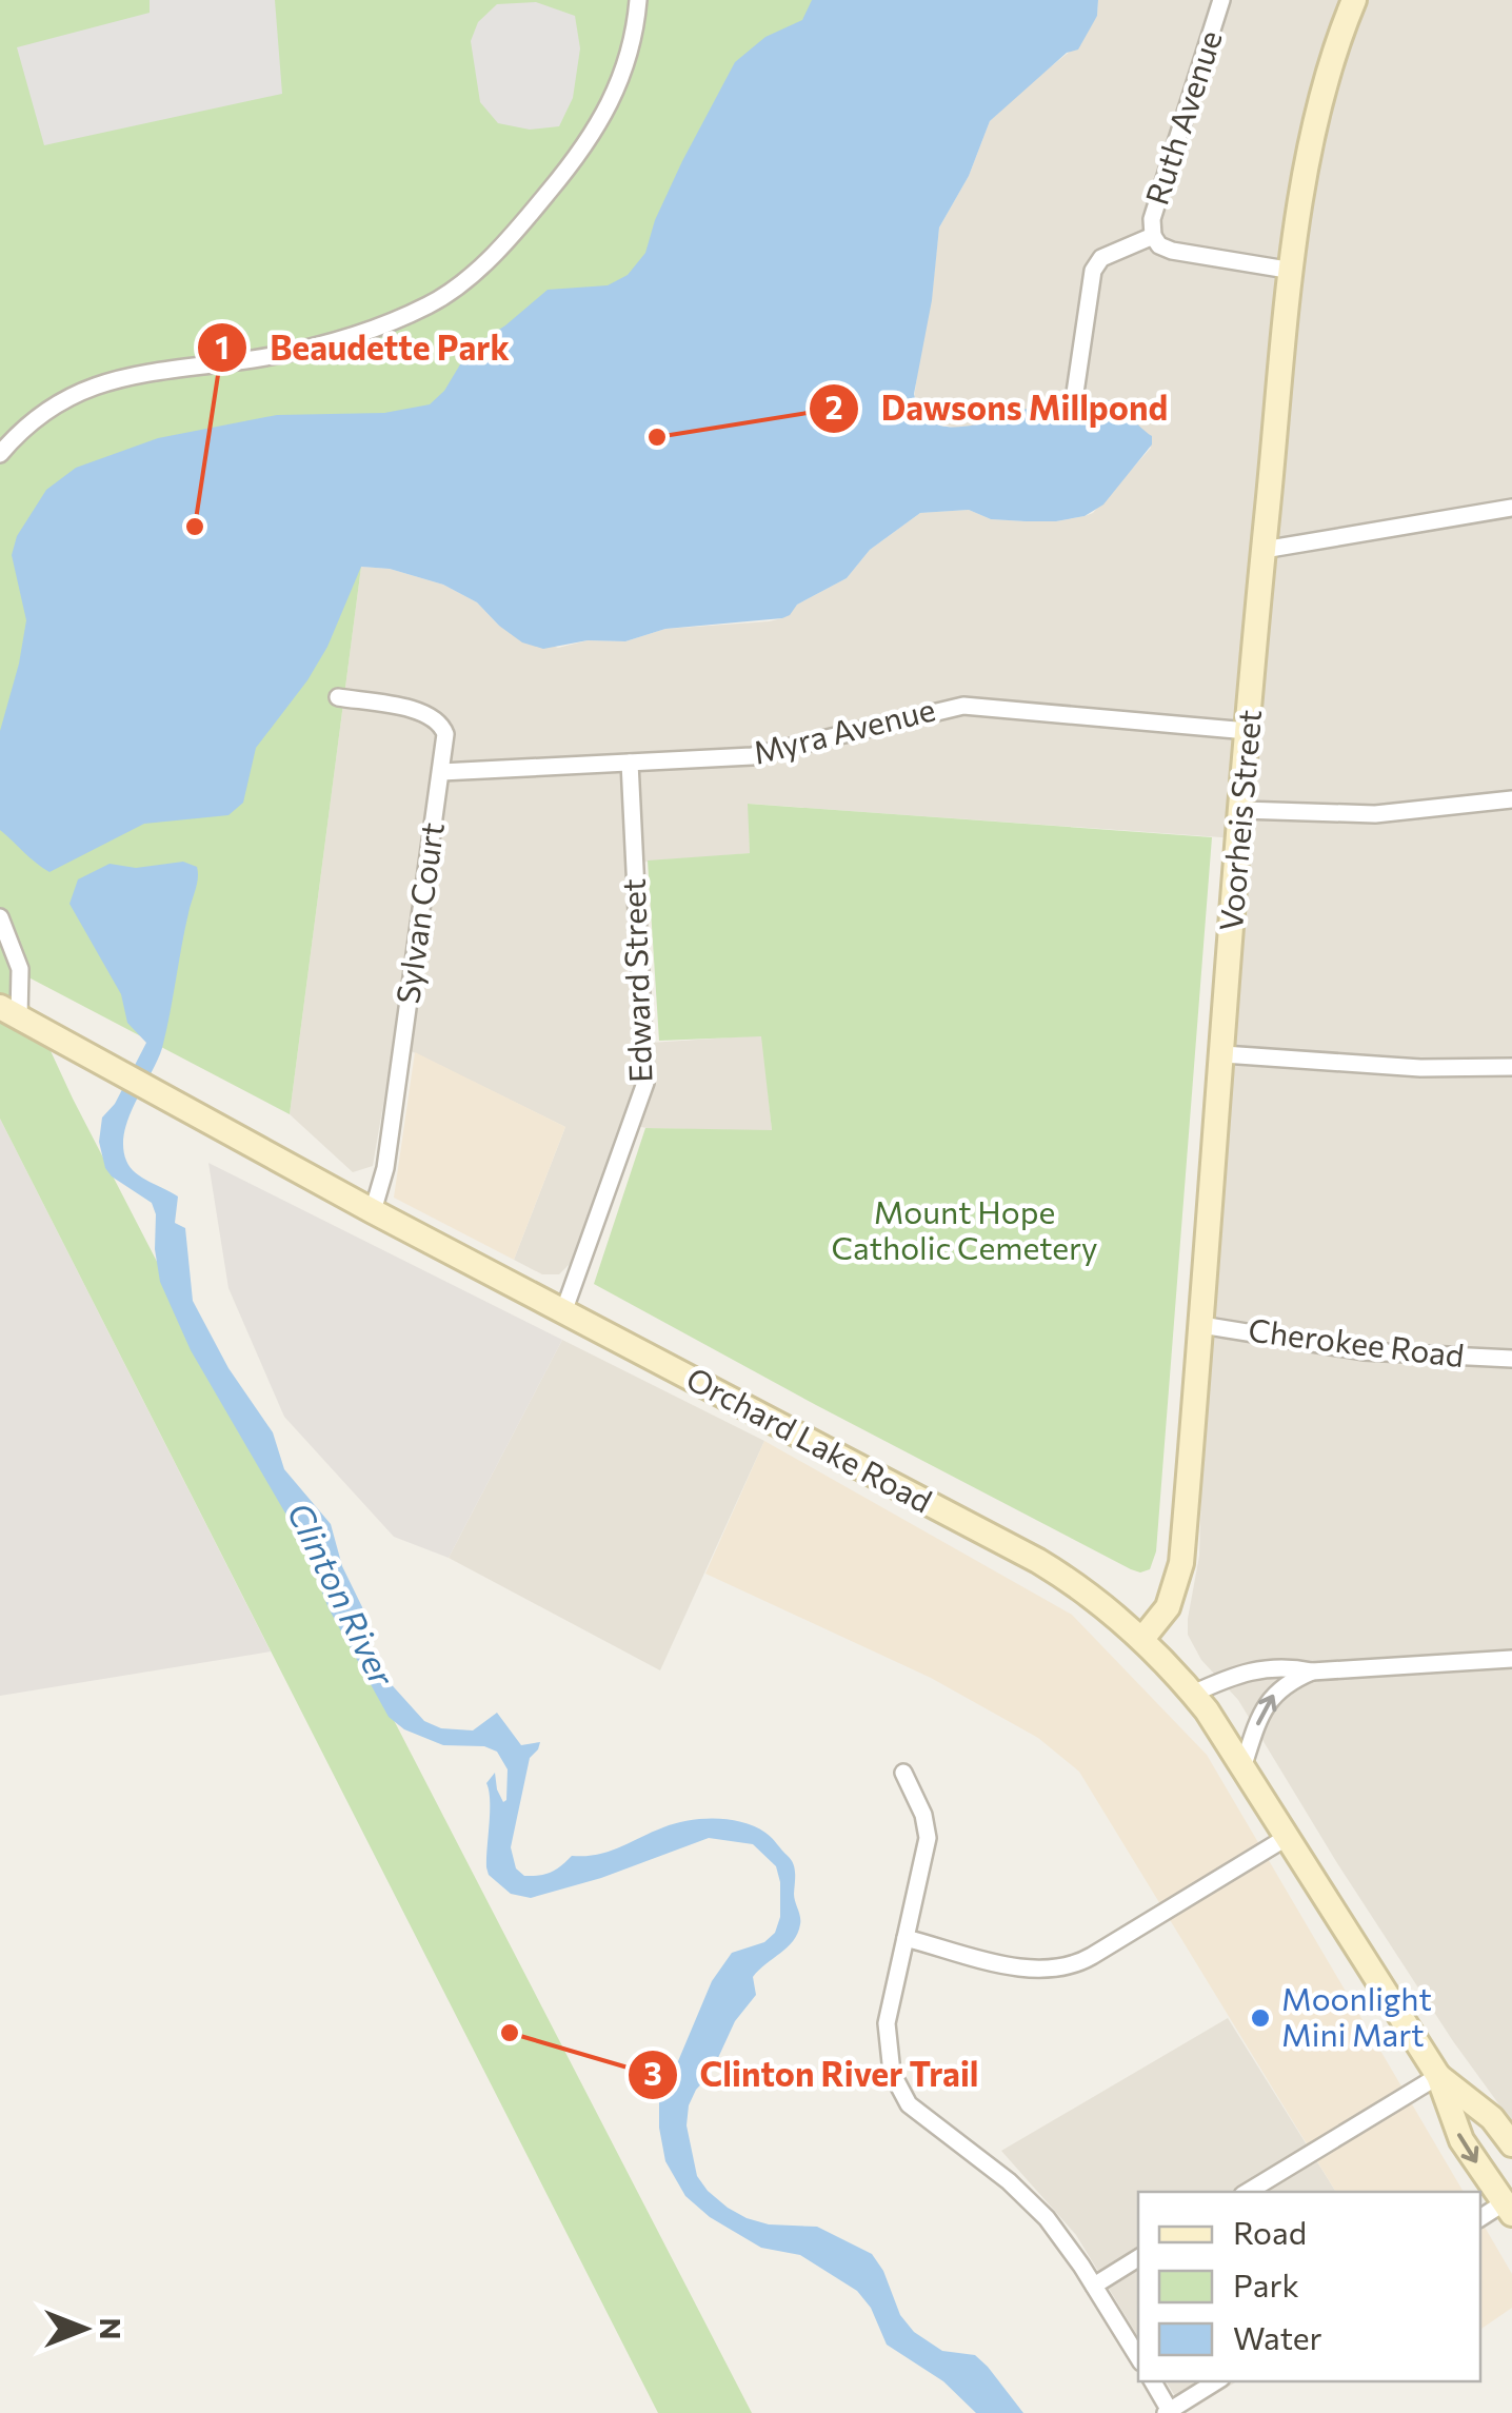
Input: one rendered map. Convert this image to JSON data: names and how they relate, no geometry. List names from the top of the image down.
{
  "streets": {
    "main road": ["Voorheis Street", "Orchard Lake Road"],
    "street": [
      "Ruth Avenue",
      "Myra Avenue",
      "Sylvan Court",
      "Edward Street",
      "Cherokee Road"
    ]
  },
  "crossings": [
    ["Myra Avenue", "Voorheis Street"],
    ["Myra Avenue", "Sylvan Court"],
    ["Myra Avenue", "Edward Street"],
    ["Voorheis Street", "Cherokee Road"],
    ["Voorheis Street", "Orchard Lake Road"],
    ["Sylvan Court", "Orchard Lake Road"],
    ["Edward Street", "Orchard Lake Road"]
  ],
  "water": ["Clinton River"],
  "parks": ["Mount Hope Catholic Cemetery"],
  "places": [
    "Dawsons Millpond",
    "Beaudette Park",
    "Moonlight Mini Mart",
    "Clinton River Trail"
  ],
  "legend": ["Road", "Park", "Water"],
  "north": "right"
}
